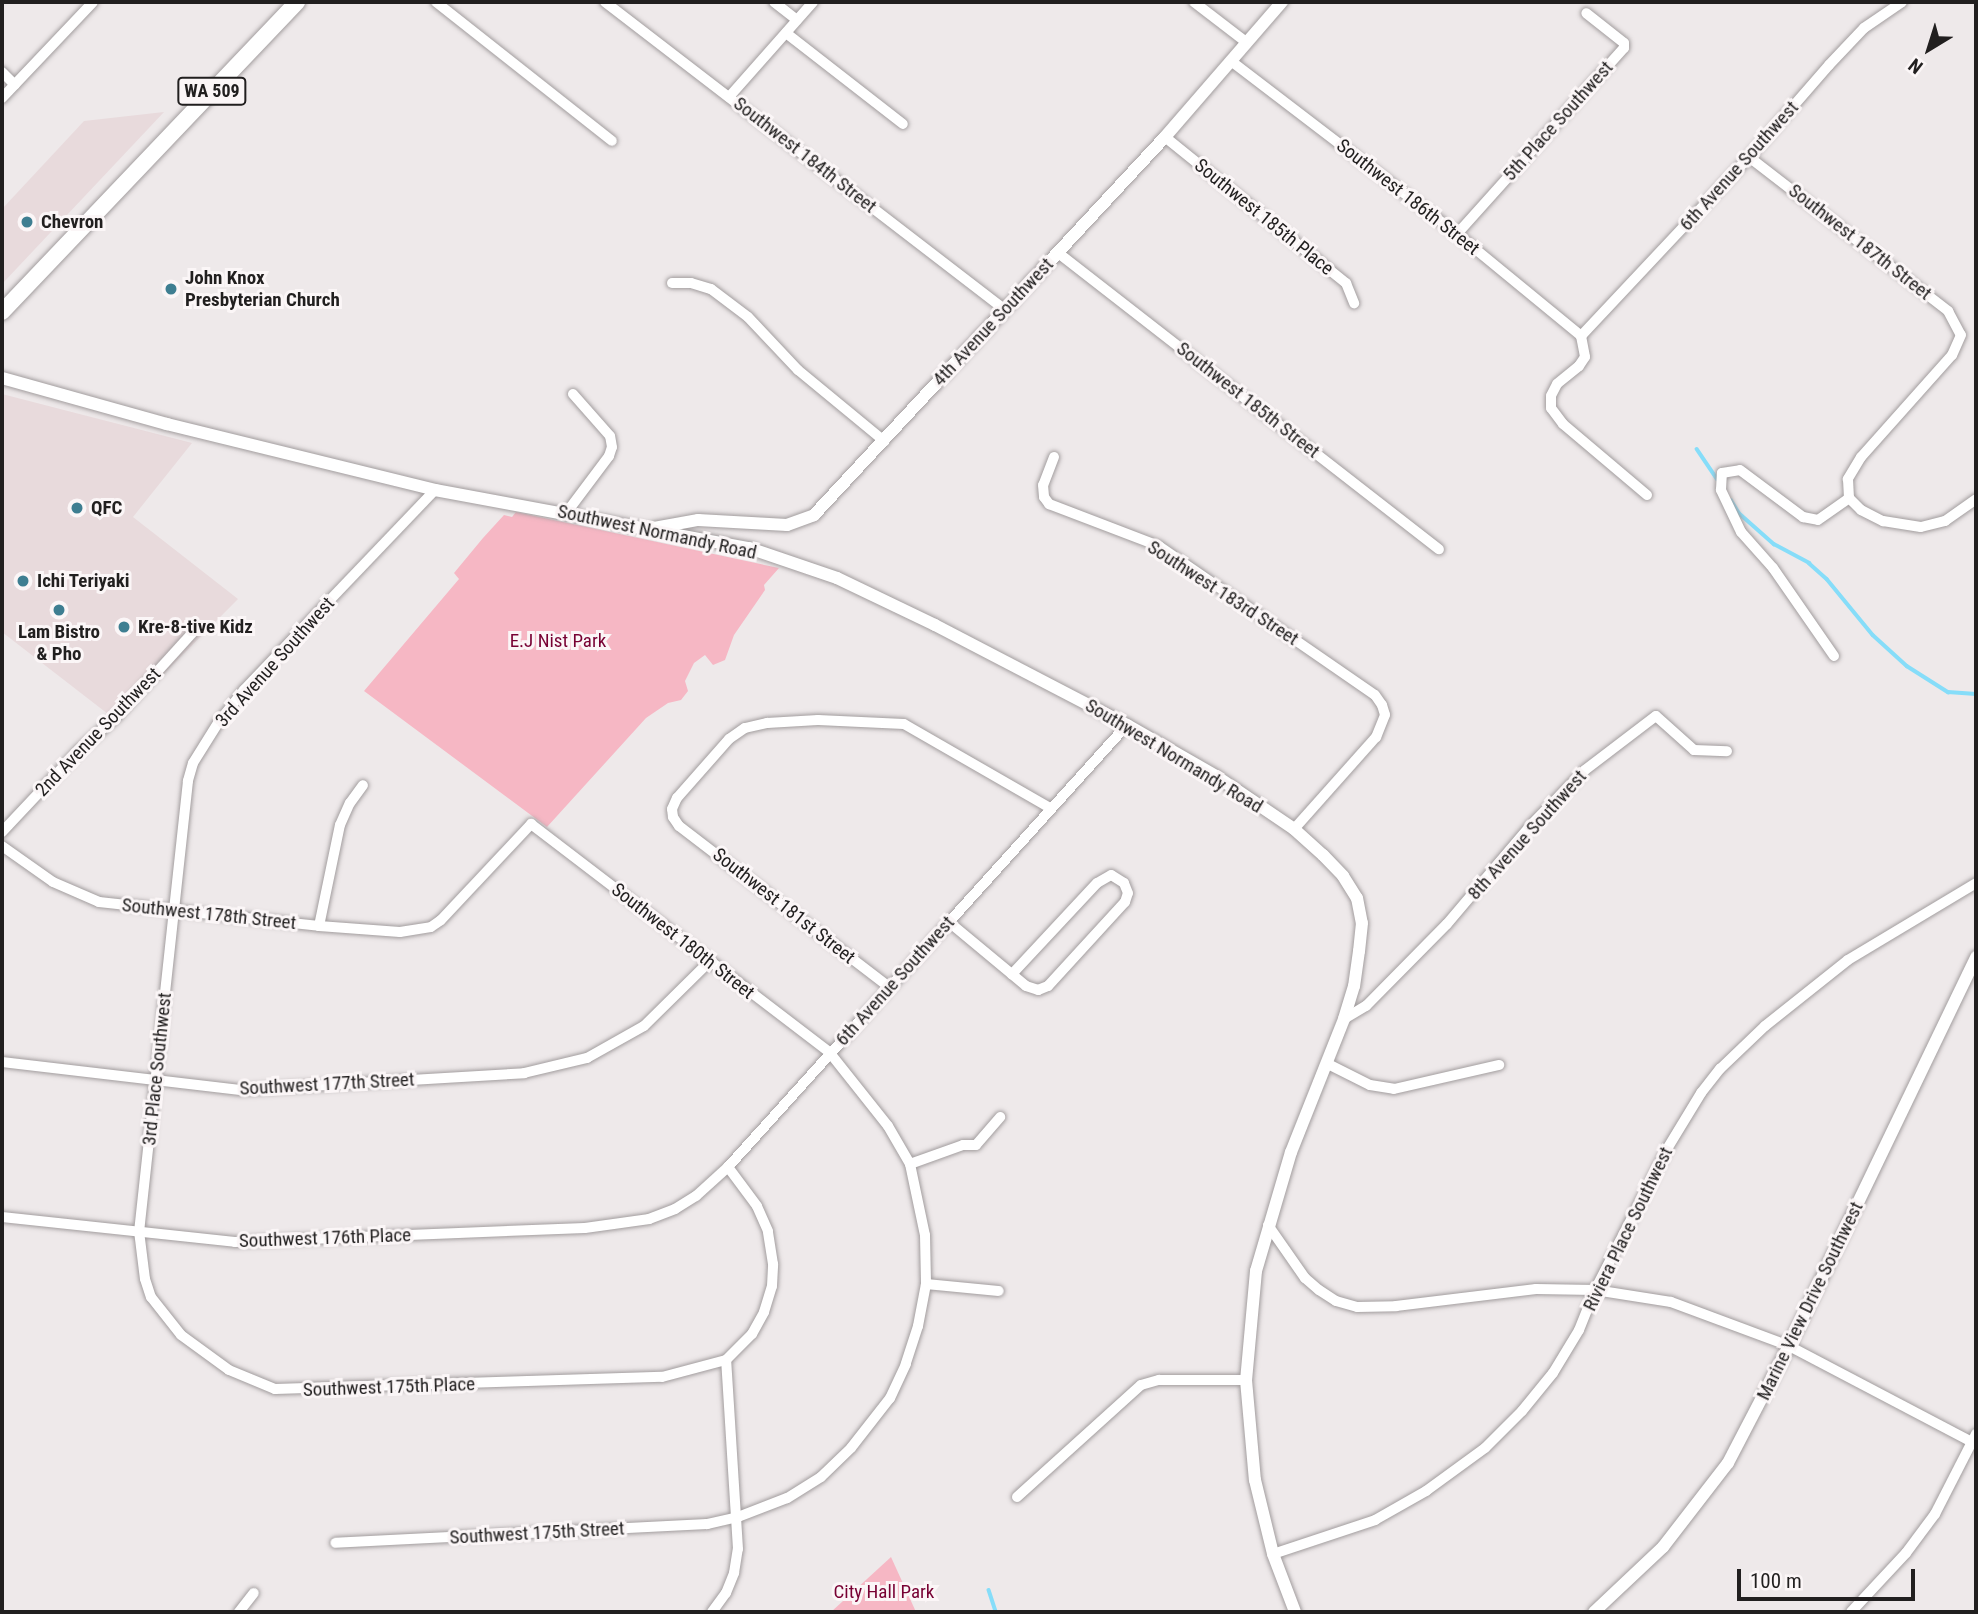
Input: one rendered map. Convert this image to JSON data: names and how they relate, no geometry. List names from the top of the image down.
{
  "streets": {
    "main road": ["WA 509"],
    "street": [
      "5th Place Southwest",
      "Southwest 184th Street",
      "6th Avenue Southwest",
      "Southwest 186th Street",
      "Southwest 185th Place",
      "Southwest 187th Street",
      "4th Avenue Southwest",
      "Southwest 185th Street",
      "Southwest Normandy Road",
      "Southwest 183rd Street",
      "3rd Avenue Southwest",
      "2nd Avenue Southwest",
      "8th Avenue Southwest",
      "Southwest 181st Street",
      "Southwest 178th Street",
      "Southwest 180th Street",
      "3rd Place Southwest",
      "Southwest 177th Street",
      "Riviera Place Southwest",
      "Southwest 176th Place",
      "Marine View Drive Southwest",
      "Southwest 175th Place",
      "Southwest 175th Street"
    ]
  },
  "crossings": [
    ["5th Place Southwest", "Southwest 186th Street"],
    ["Southwest 184th Street", "4th Avenue Southwest"],
    ["6th Avenue Southwest", "Southwest 186th Street"],
    ["6th Avenue Southwest", "Southwest 187th Street"],
    ["6th Avenue Southwest", "Southwest Normandy Road"],
    ["6th Avenue Southwest", "Southwest 181st Street"],
    ["6th Avenue Southwest", "Southwest 180th Street"],
    ["6th Avenue Southwest", "Southwest 176th Place"],
    ["Southwest 186th Street", "4th Avenue Southwest"],
    ["Southwest 185th Place", "4th Avenue Southwest"],
    ["4th Avenue Southwest", "Southwest 185th Street"],
    ["4th Avenue Southwest", "Southwest Normandy Road"],
    ["Southwest Normandy Road", "Southwest 183rd Street"],
    ["Southwest Normandy Road", "3rd Avenue Southwest"],
    ["Southwest Normandy Road", "8th Avenue Southwest"],
    ["Southwest Normandy Road", "Riviera Place Southwest"],
    ["3rd Avenue Southwest", "Southwest 178th Street"],
    ["3rd Avenue Southwest", "3rd Place Southwest"],
    ["Southwest 178th Street", "Southwest 180th Street"],
    ["Southwest 178th Street", "3rd Place Southwest"],
    ["Southwest 180th Street", "Southwest 177th Street"],
    ["Southwest 180th Street", "Southwest 175th Street"],
    ["3rd Place Southwest", "Southwest 177th Street"],
    ["3rd Place Southwest", "Southwest 176th Place"],
    ["3rd Place Southwest", "Southwest 175th Place"],
    ["Southwest 176th Place", "Southwest 175th Place"]
  ],
  "parks": ["E.J Nist Park", "City Hall Park"],
  "places": [
    "Chevron",
    "John Knox Presbyterian Church",
    "QFC",
    "Ichi Teriyaki",
    "Lam Bistro & Pho",
    "Kre-8-tive Kidz"
  ],
  "scale_bar": "100 m",
  "north": "bottom left"
}
